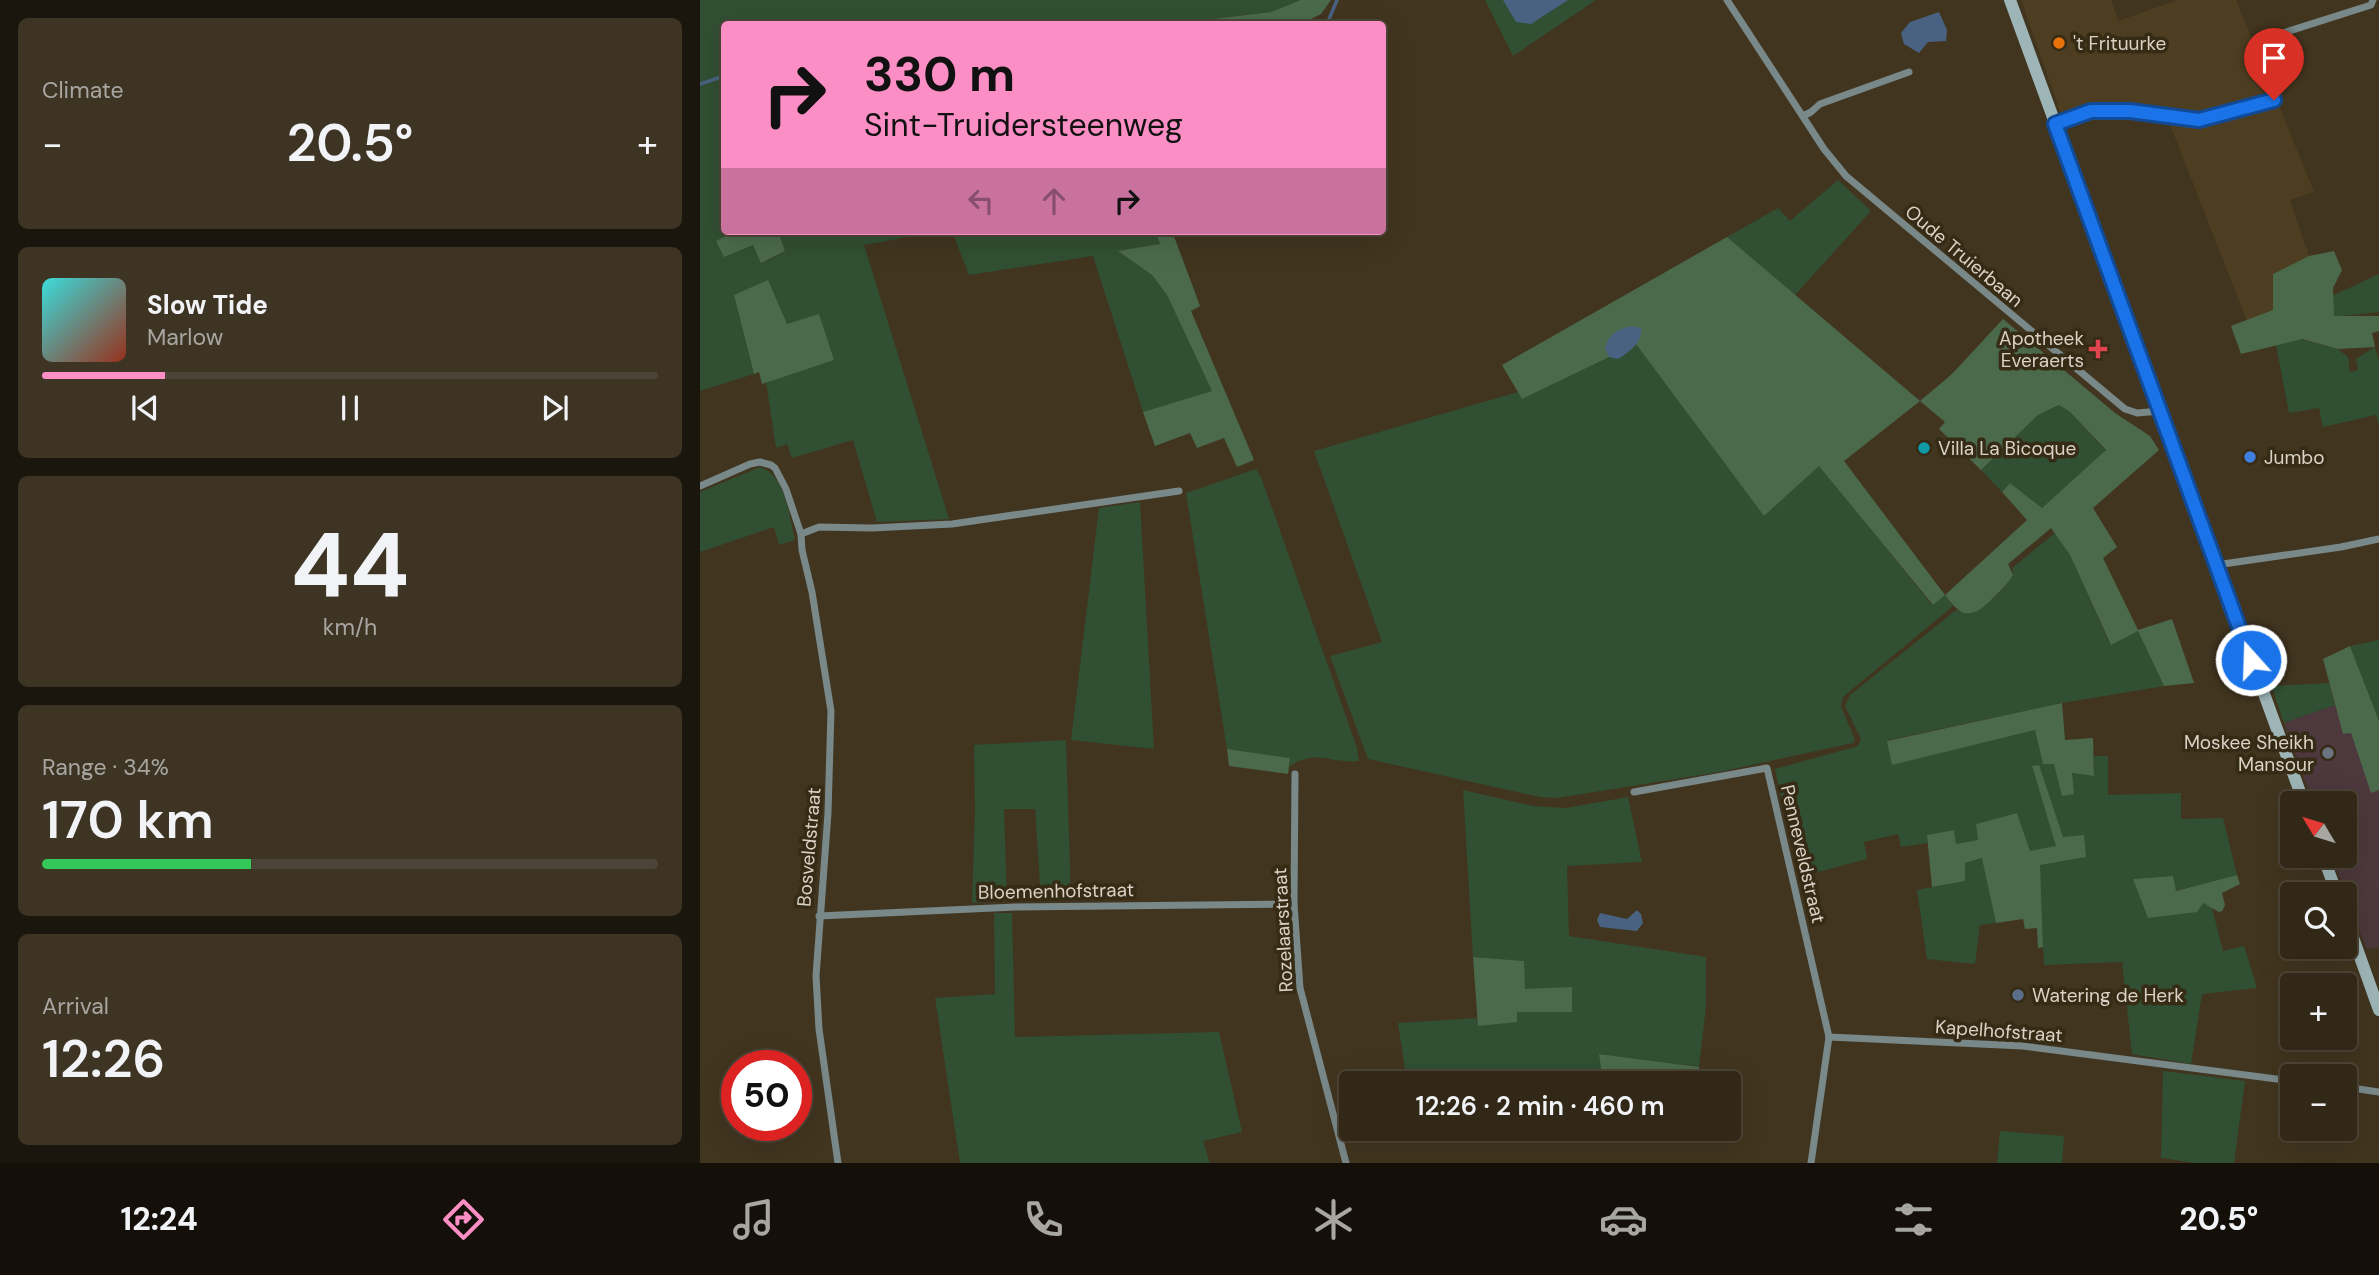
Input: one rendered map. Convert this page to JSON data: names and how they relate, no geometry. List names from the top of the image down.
{
  "streets": {
    "street": [
      "Oude Truierbaan",
      "Bosveldstraat",
      "Penneveldstraat",
      "Bloemenhofstraat",
      "Rozelaarstraat",
      "Kapelhofstraat"
    ]
  },
  "crossings": [
    ["Bosveldstraat", "Bloemenhofstraat"],
    ["Penneveldstraat", "Kapelhofstraat"],
    ["Bloemenhofstraat", "Rozelaarstraat"]
  ],
  "places": {
    "other": [
      "'t Frituurke",
      "Villa La Bicoque",
      "Jumbo",
      "Moskee Sheikh Mansour",
      "Watering de Herk"
    ],
    "health": ["Apotheek Everaerts"]
  },
  "north": "top left",
  "page": {
    "tile": [
      "Climate",
      ["44", "km/h"],
      ["Range · 34%", "170 km"],
      ["Arrival", "12:26"]
    ],
    "turn": ["330 m", "Sint-Truidersteenweg"],
    "heat": ["−", "20.5°", "+"],
    "song": ["Slow Tide", "Marlow"],
    "map_buttons": ["+", "−"],
    "limit": "50",
    "trip": "12:26 · 2 min · 460 m",
    "tabs": ["12:24", "20.5°"]
  }
}
